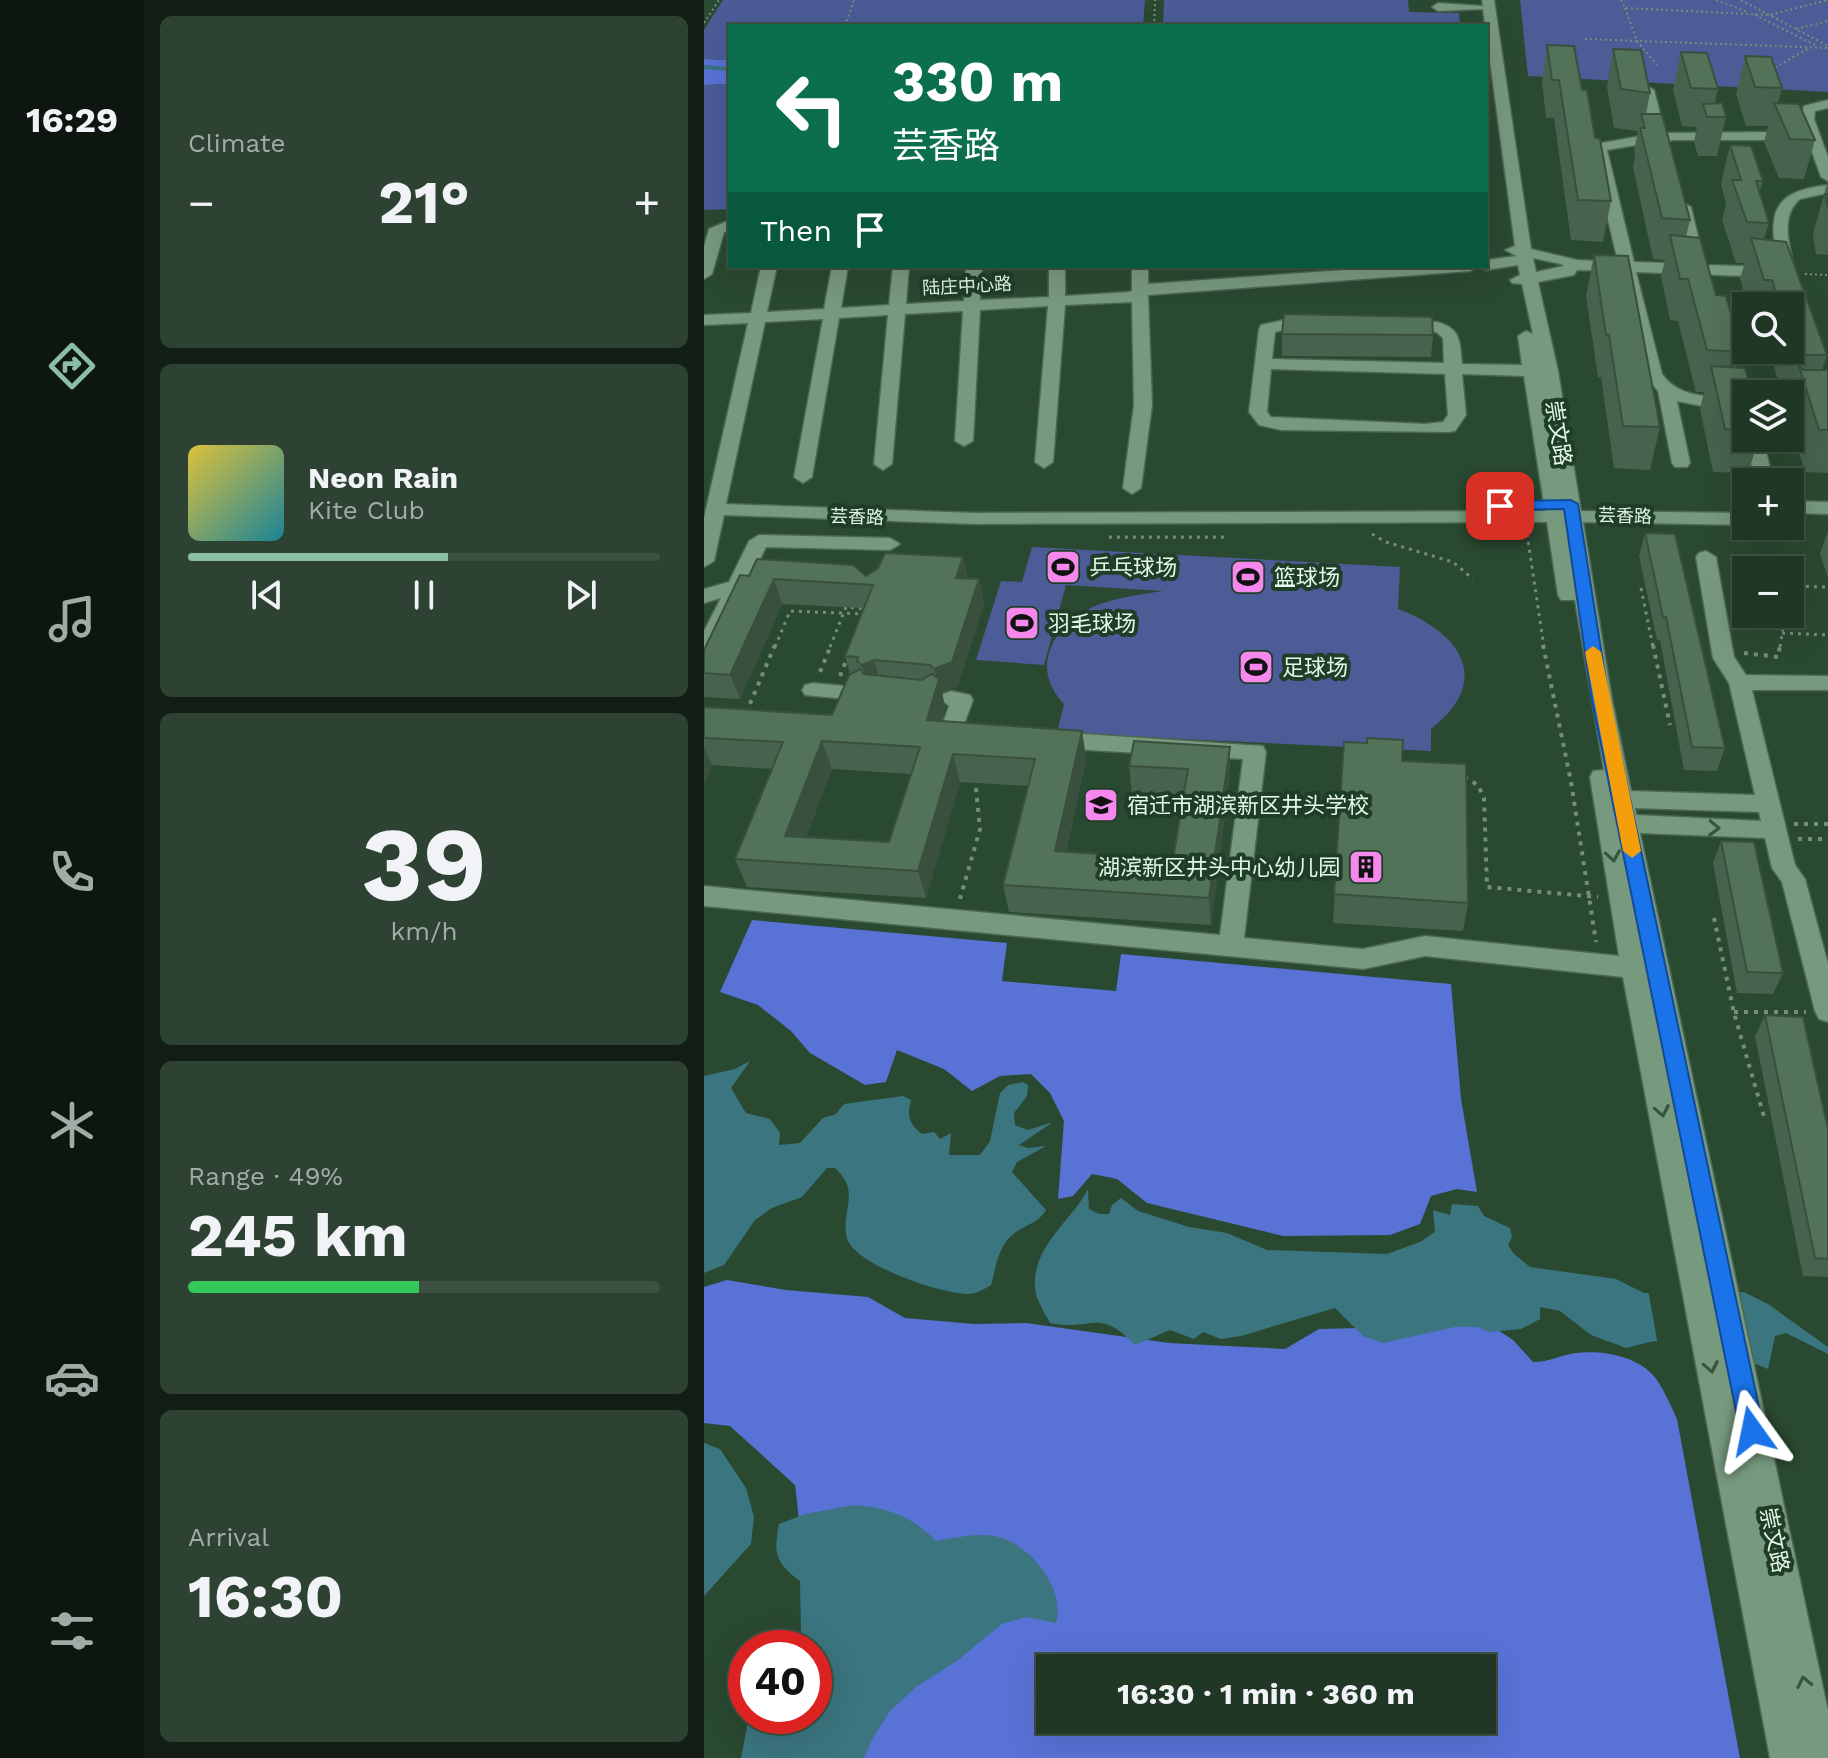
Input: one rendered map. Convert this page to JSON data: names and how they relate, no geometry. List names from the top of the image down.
{
  "streets": {
    "street": ["陆庄中心路", "崇文路", "芸香路"]
  },
  "crossings": [
    ["崇文路", "芸香路"]
  ],
  "places": {
    "sports": [
      "乒乓球场",
      "篮球场",
      "羽毛球场",
      "足球场"
    ],
    "school or university": ["宿迁市湖滨新区井头学校"],
    "building": ["湖滨新区井头中心幼儿园"]
  },
  "page": {
    "tabs": "16:29",
    "tile": [
      "Climate",
      ["39", "km/h"],
      ["Range · 49%", "245 km"],
      ["Arrival", "16:30"]
    ],
    "turn": ["330 m", "芸香路"],
    "heat": ["−", "21°", "+"],
    "then": "Then",
    "map_buttons": ["+", "−"],
    "song": ["Neon Rain", "Kite Club"],
    "limit": "40",
    "trip": "16:30 · 1 min · 360 m"
  }
}
